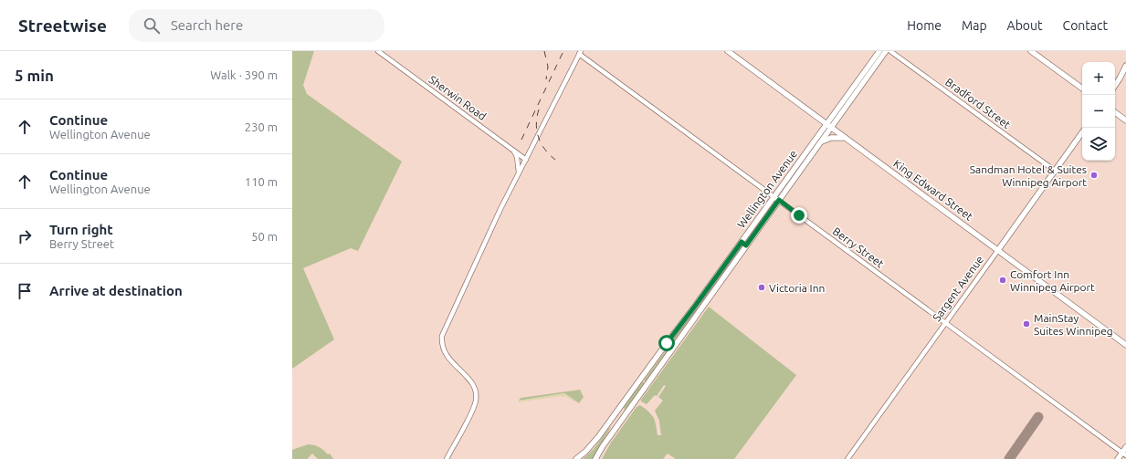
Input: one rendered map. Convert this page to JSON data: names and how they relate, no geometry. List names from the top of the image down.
{
  "streets": {
    "main road": ["Wellington Avenue", "King Edward Street", "Sargent Avenue"],
    "street": ["Sherwin Road", "Bradford Street", "Berry Street"]
  },
  "crossings": [
    ["Bradford Street", "Sargent Avenue"],
    ["Wellington Avenue", "King Edward Street"],
    ["Wellington Avenue", "Berry Street"],
    ["King Edward Street", "Sargent Avenue"],
    ["Berry Street", "Sargent Avenue"]
  ],
  "places": [
    "Sandman Hotel & Suites Winnipeg Airport",
    "Comfort Inn Winnipeg Airport",
    "Victoria Inn",
    "MainStay Suites Winnipeg"
  ],
  "page": {
    "header": "Streetwise",
    "search": "Search here",
    "nav": [
      "Home",
      "Map",
      "About",
      "Contact"
    ],
    "heading": ["5 min", "Walk · 390 m"],
    "map_buttons": ["+", "−"],
    "list": [
      ["Continue", "Wellington Avenue", "230 m"],
      ["Continue", "Wellington Avenue", "110 m"],
      ["Turn right", "Berry Street", "50 m"],
      "Arrive at destination"
    ]
  }
}
